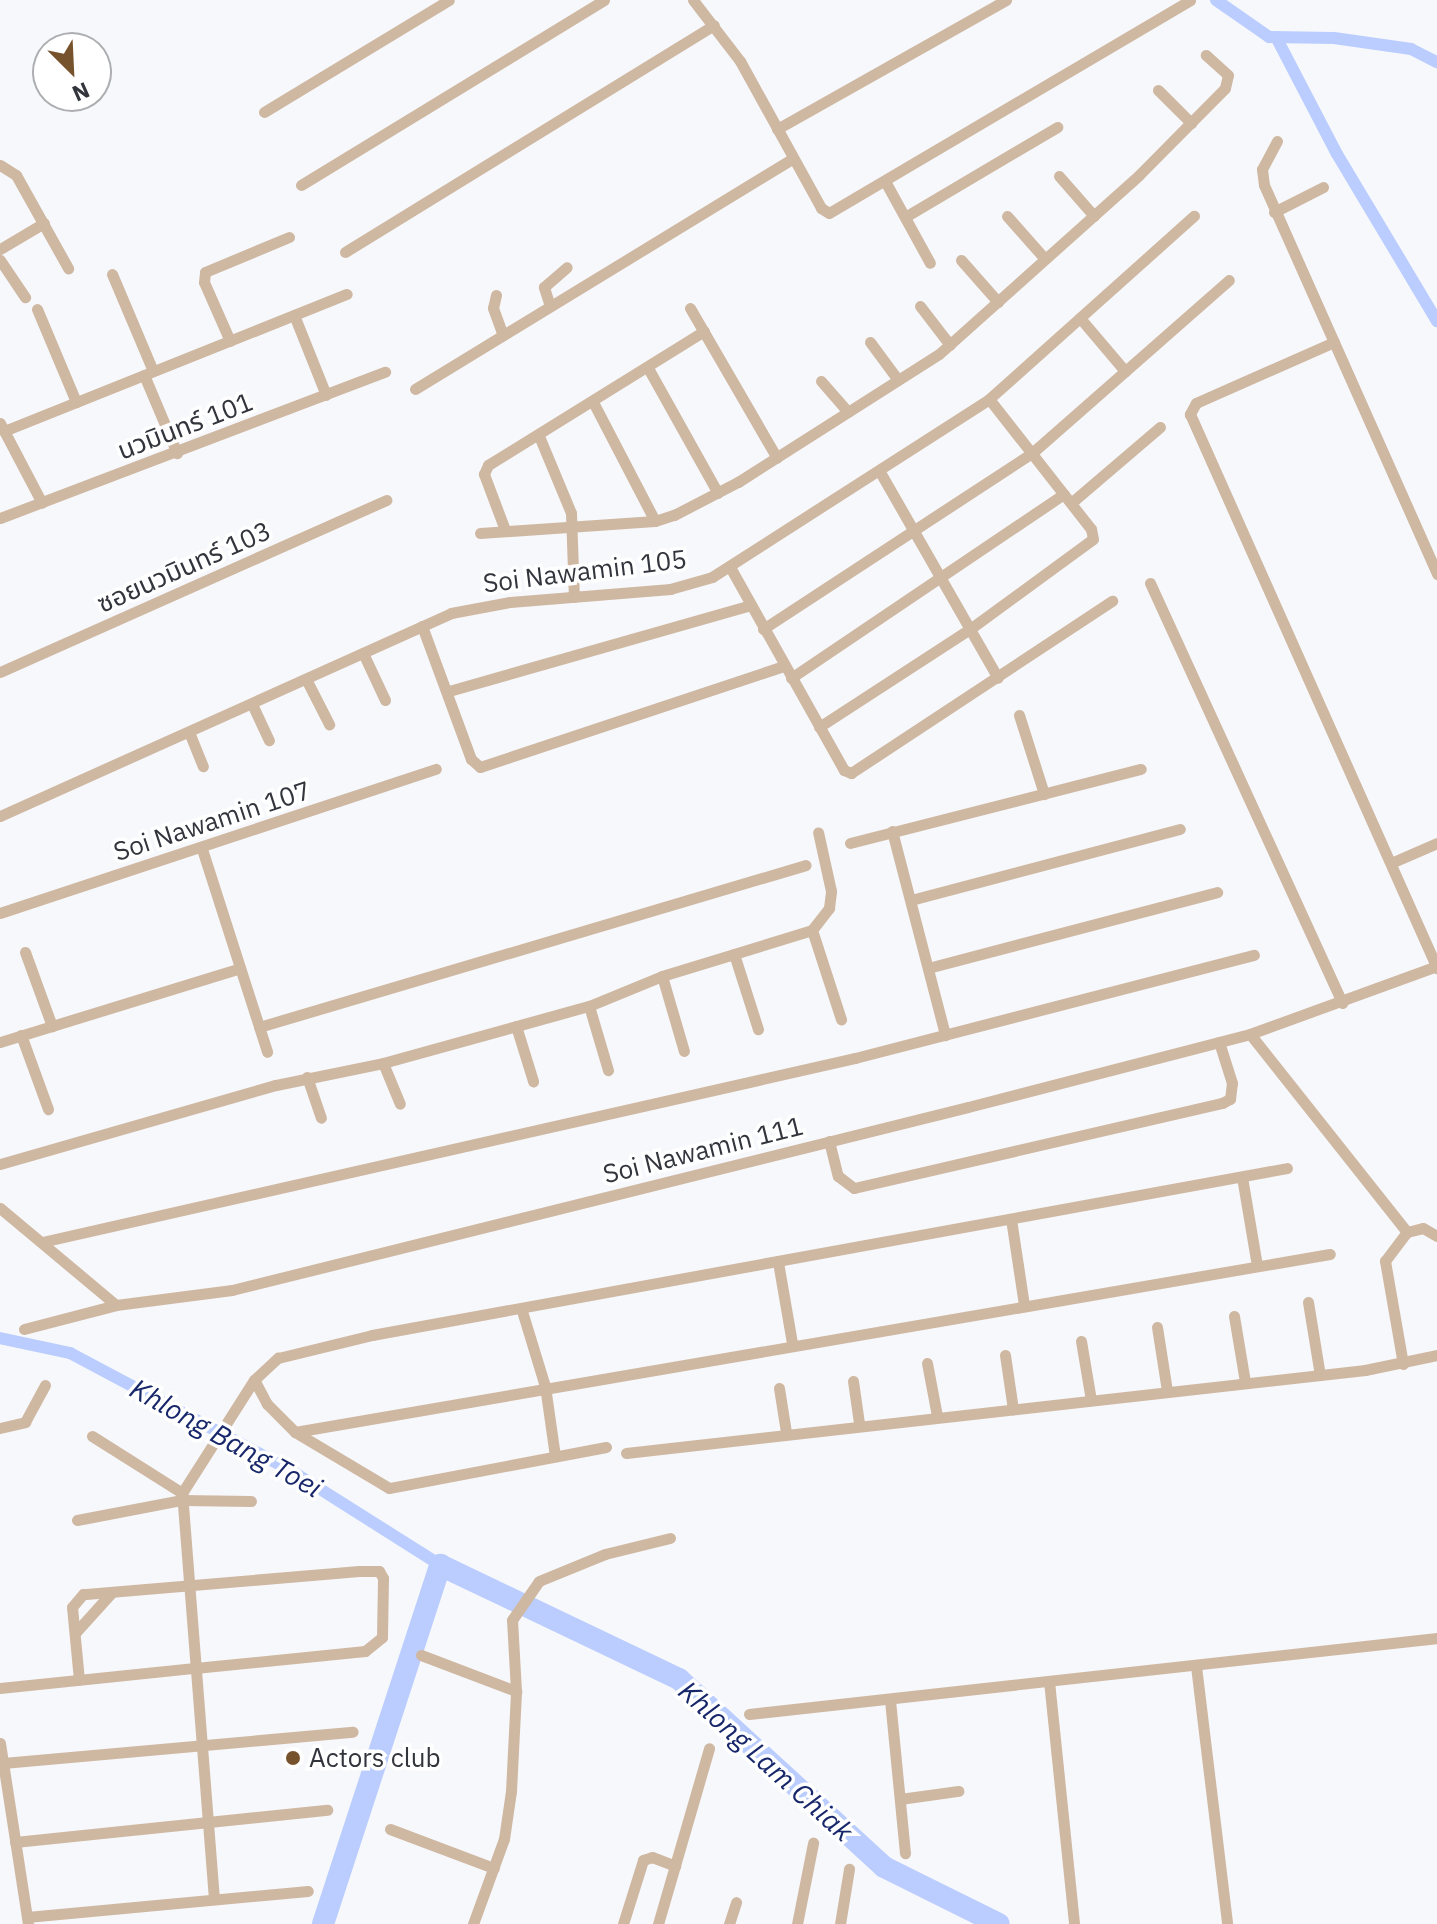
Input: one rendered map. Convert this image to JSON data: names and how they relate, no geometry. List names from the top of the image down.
{
  "streets": {
    "street": [
      "นวมินทร์ 101",
      "ซอยนวมินทร์ 103",
      "Soi Nawamin 105",
      "Soi Nawamin 107",
      "Soi Nawamin 111"
    ]
  },
  "water": ["Khlong Bang Toei", "Khlong Lam Chiak"],
  "places": ["Actors club"],
  "north": "bottom right"
}
